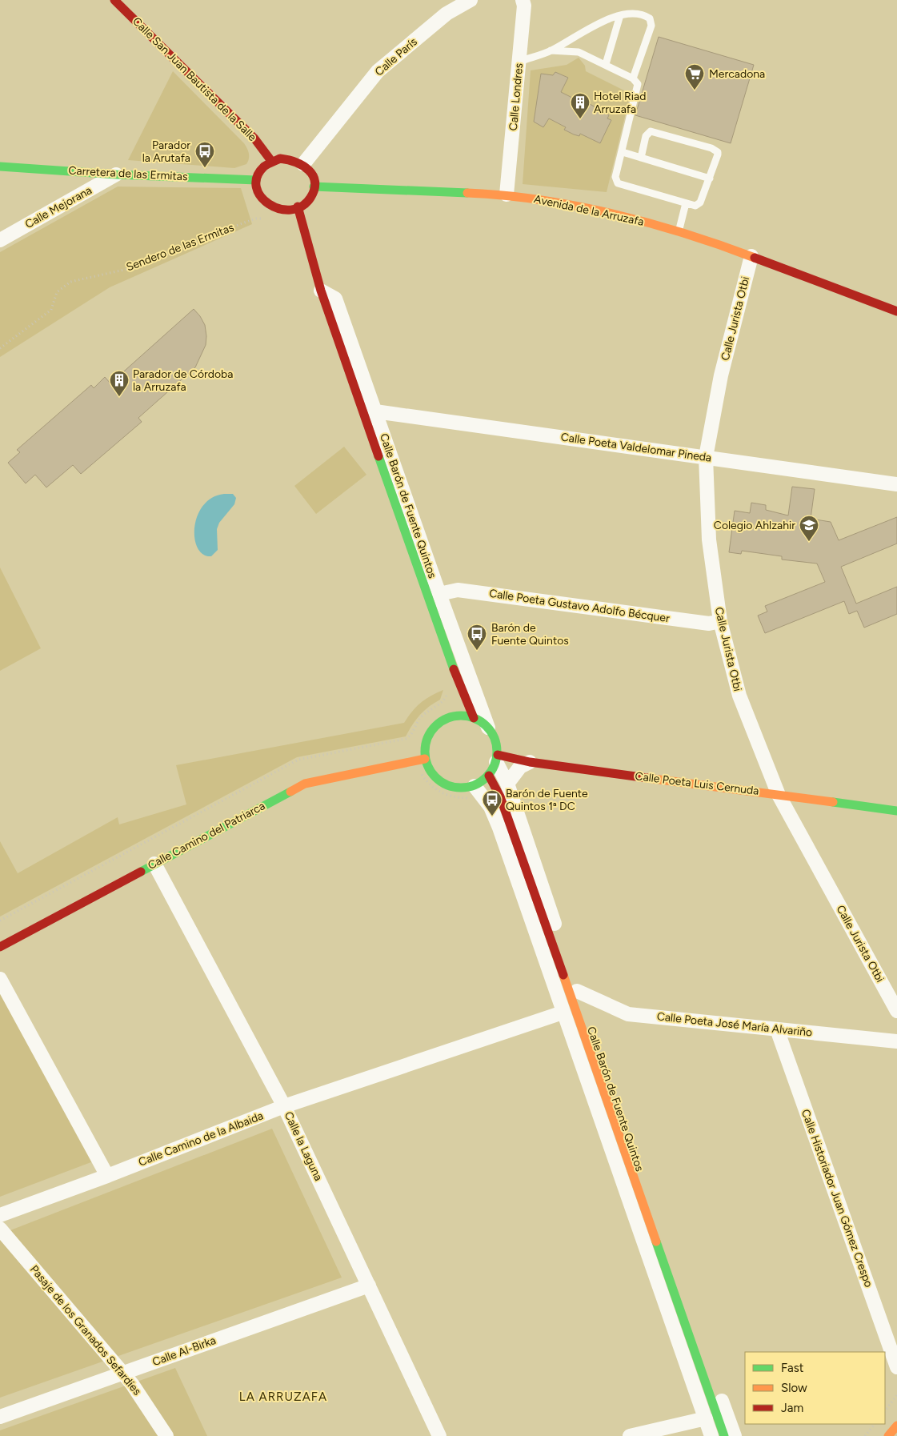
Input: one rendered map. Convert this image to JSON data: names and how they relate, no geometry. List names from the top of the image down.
{
  "streets": {
    "street": [
      "Calle París",
      "Calle San Juan Bautista de la Salle",
      "Calle Londres",
      "Carretera de las Ermitas",
      "Calle Mejorana",
      "Avenida de la Arruzafa",
      "Calle Jurista Otbi",
      "Calle Poeta Valdelomar Pineda",
      "Calle Barón de Fuente Quintos",
      "Calle Poeta Gustavo Adolfo Bécquer",
      "Calle Poeta Luis Cernuda",
      "Calle Camino del Patriarca",
      "Calle Poeta José María Alvariño",
      "Calle Camino de la Albaida",
      "Calle la Laguna",
      "Calle Historiador Juan Gómez Crespo",
      "Pasaje de los Granados Sefardíes",
      "Calle Al-Birka"
    ],
    "path": ["Sendero de las Ermitas"]
  },
  "crossings": [
    ["Calle París", "Calle San Juan Bautista de la Salle"],
    ["Calle París", "Carretera de las Ermitas"],
    ["Calle París", "Avenida de la Arruzafa"],
    ["Calle París", "Calle Barón de Fuente Quintos"],
    ["Calle San Juan Bautista de la Salle", "Carretera de las Ermitas"],
    ["Calle San Juan Bautista de la Salle", "Avenida de la Arruzafa"],
    ["Calle San Juan Bautista de la Salle", "Calle Barón de Fuente Quintos"],
    ["Calle Londres", "Avenida de la Arruzafa"],
    ["Carretera de las Ermitas", "Calle Mejorana"],
    ["Carretera de las Ermitas", "Avenida de la Arruzafa"],
    ["Carretera de las Ermitas", "Calle Barón de Fuente Quintos"],
    ["Avenida de la Arruzafa", "Calle Jurista Otbi"],
    ["Avenida de la Arruzafa", "Calle Barón de Fuente Quintos"],
    ["Calle Jurista Otbi", "Calle Poeta Valdelomar Pineda"],
    ["Calle Jurista Otbi", "Calle Poeta Gustavo Adolfo Bécquer"],
    ["Calle Jurista Otbi", "Calle Poeta Luis Cernuda"],
    ["Calle Poeta Valdelomar Pineda", "Calle Barón de Fuente Quintos"],
    ["Calle Barón de Fuente Quintos", "Calle Poeta Gustavo Adolfo Bécquer"],
    ["Calle Barón de Fuente Quintos", "Calle Poeta Luis Cernuda"],
    ["Calle Barón de Fuente Quintos", "Calle Camino del Patriarca"],
    ["Calle Barón de Fuente Quintos", "Calle Poeta José María Alvariño"],
    ["Calle Barón de Fuente Quintos", "Calle Camino de la Albaida"],
    ["Calle Poeta Luis Cernuda", "Calle Camino del Patriarca"],
    ["Calle Camino del Patriarca", "Calle la Laguna"],
    ["Calle Poeta José María Alvariño", "Calle Historiador Juan Gómez Crespo"],
    ["Calle Camino de la Albaida", "Calle la Laguna"],
    ["Calle la Laguna", "Calle Al-Birka"],
    ["Pasaje de los Granados Sefardíes", "Calle Al-Birka"]
  ],
  "districts": ["LA ARRUZAFA"],
  "places": {
    "supermarket": ["Mercadona"],
    "building": ["Hotel Riad Arruzafa", "Parador de Córdoba la Arruzafa"],
    "bus stop": ["Parador la Arutafa", "Barón de Fuente Quintos", "Barón de Fuente Quintos 1ª DC"],
    "school or university": ["Colegio Ahlzahir"]
  },
  "legend": ["Fast", "Slow", "Jam"]
}
